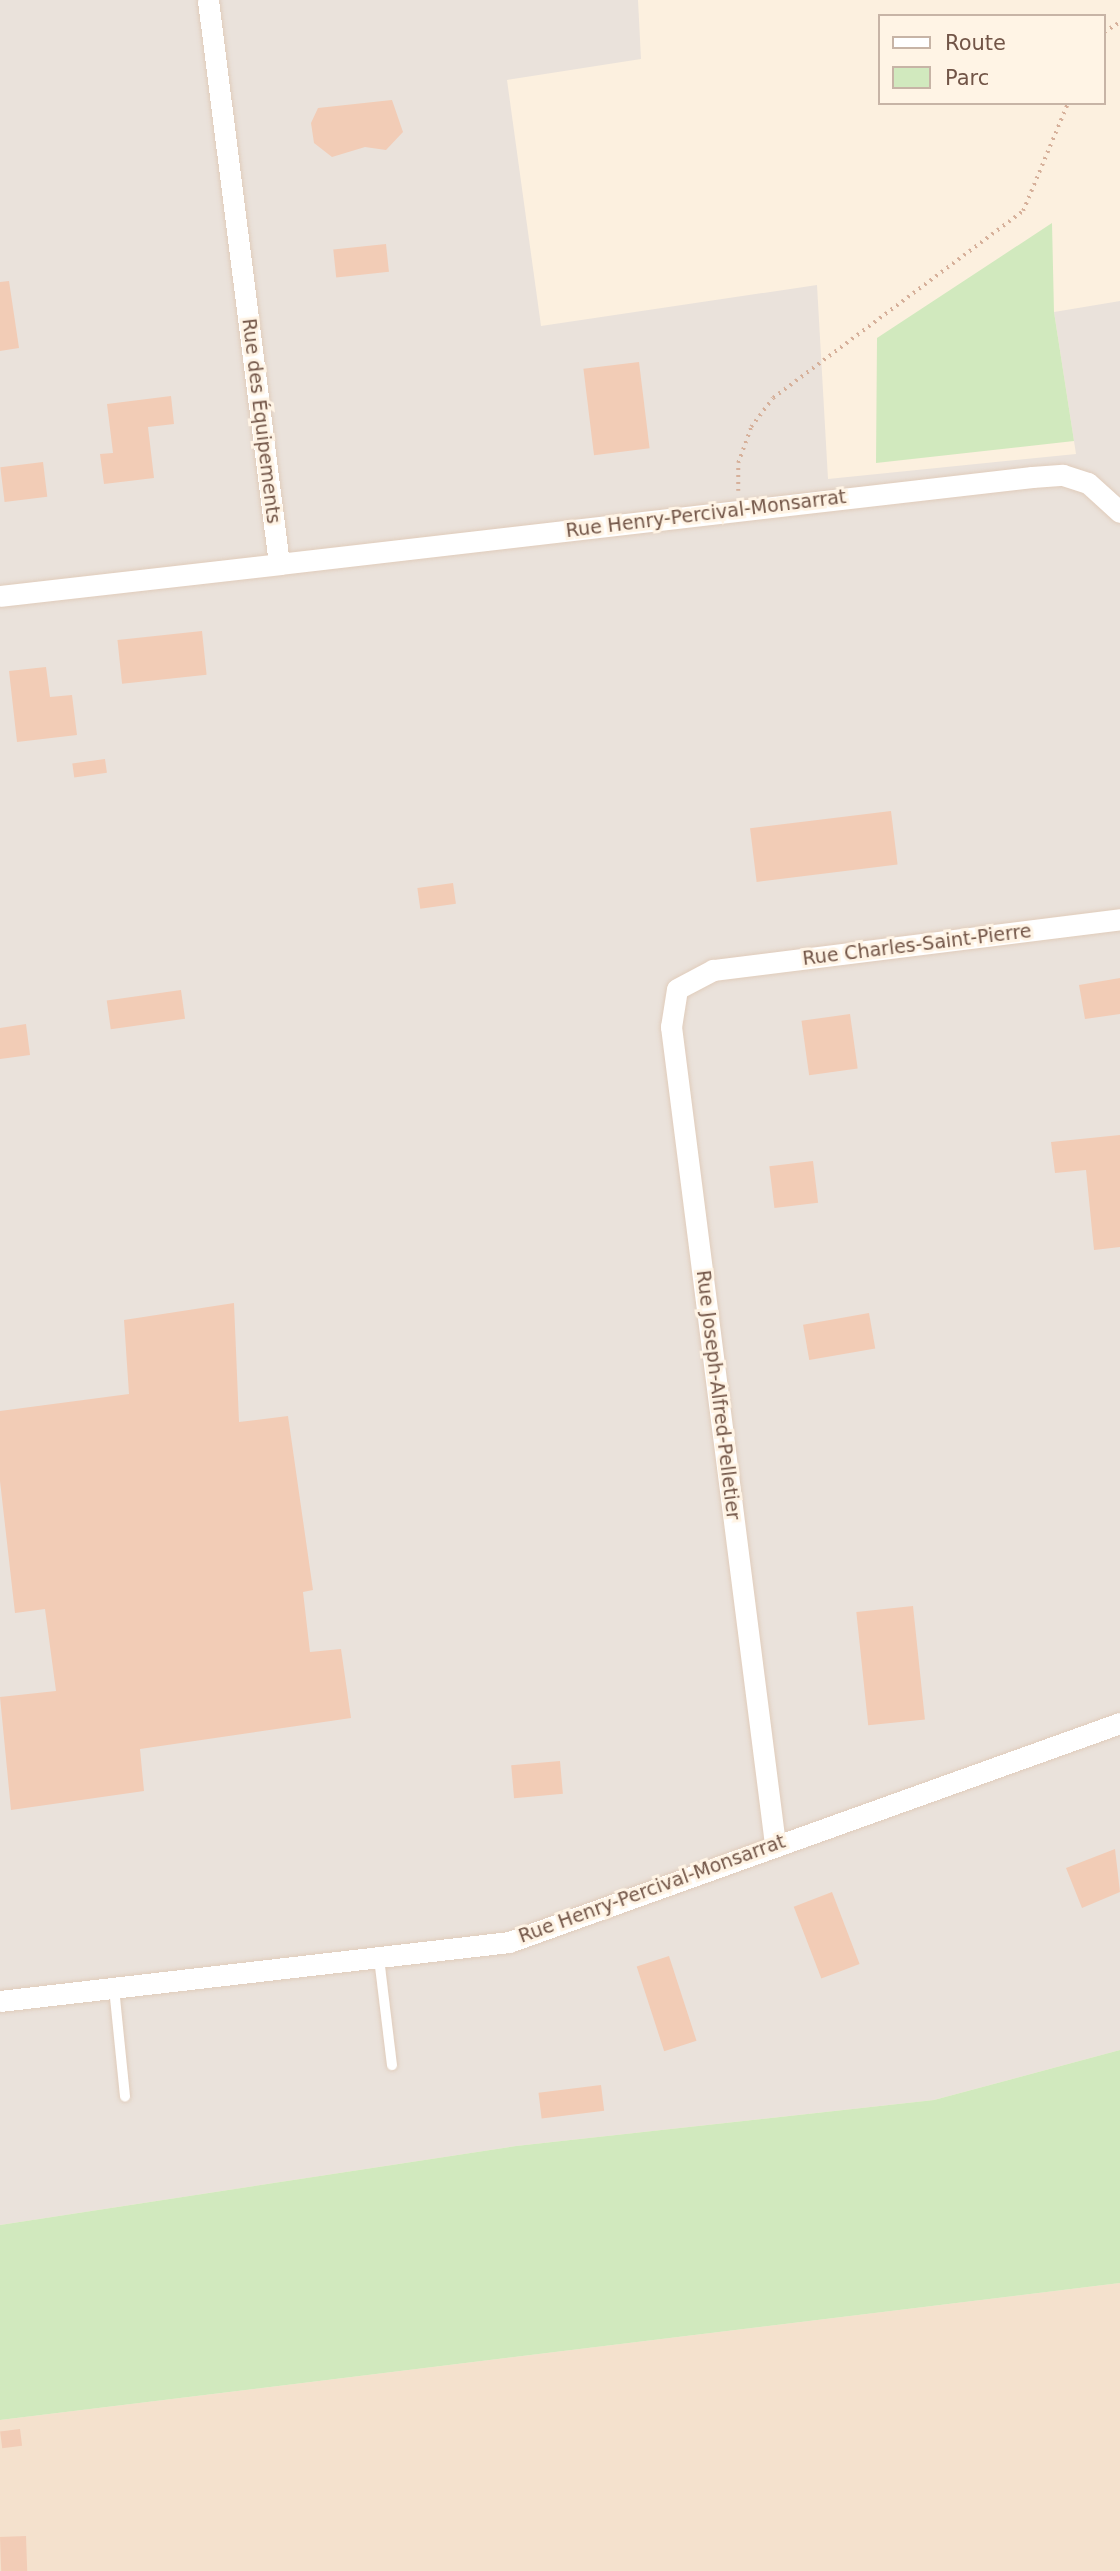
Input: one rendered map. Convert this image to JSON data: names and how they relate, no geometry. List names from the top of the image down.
{
  "streets": {
    "street": [
      "Rue des Équipements",
      "Rue Henry-Percival-Monsarrat",
      "Rue Charles-Saint-Pierre",
      "Rue Joseph-Alfred-Pelletier"
    ]
  },
  "crossings": [
    ["Rue des Équipements", "Rue Henry-Percival-Monsarrat"],
    ["Rue Henry-Percival-Monsarrat", "Rue Joseph-Alfred-Pelletier"],
    ["Rue Charles-Saint-Pierre", "Rue Joseph-Alfred-Pelletier"]
  ],
  "legend": ["Route", "Parc"]
}
